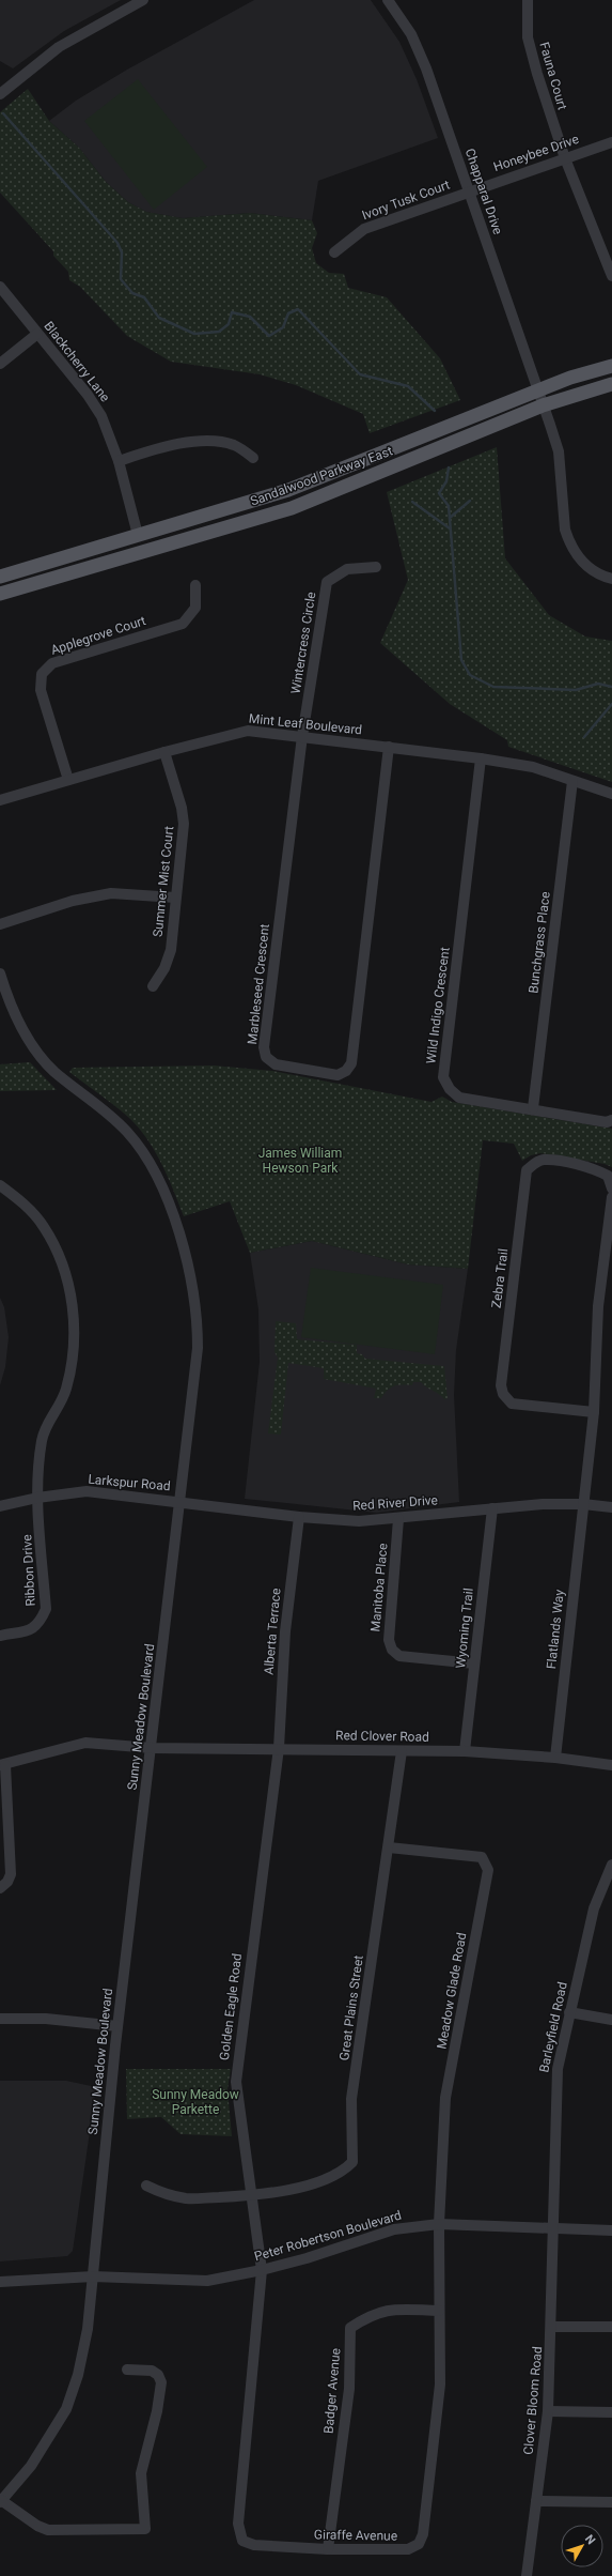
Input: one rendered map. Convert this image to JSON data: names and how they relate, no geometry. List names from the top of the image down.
{
  "streets": {
    "main road": ["Sandalwood Parkway East"],
    "street": [
      "Fauna Court",
      "Honeybee Drive",
      "Chapparal Drive",
      "Ivory Tusk Court",
      "Blackcherry Lane",
      "Applegrove Court",
      "Wintercress Circle",
      "Mint Leaf Boulevard",
      "Summer Mist Court",
      "Bunchgrass Place",
      "Marbleseed Crescent",
      "Wild Indigo Crescent",
      "Zebra Trail",
      "Larkspur Road",
      "Red River Drive",
      "Ribbon Drive",
      "Manitoba Place",
      "Wyoming Trail",
      "Flatlands Way",
      "Alberta Terrace",
      "Sunny Meadow Boulevard",
      "Red Clover Road",
      "Meadow Glade Road",
      "Golden Eagle Road",
      "Great Plains Street",
      "Barleyfield Road",
      "Peter Robertson Boulevard",
      "Badger Avenue",
      "Clover Bloom Road",
      "Giraffe Avenue"
    ]
  },
  "crossings": [
    ["Fauna Court", "Honeybee Drive"],
    ["Honeybee Drive", "Chapparal Drive"],
    ["Honeybee Drive", "Ivory Tusk Court"],
    ["Chapparal Drive", "Ivory Tusk Court"],
    ["Chapparal Drive", "Sandalwood Parkway East"],
    ["Blackcherry Lane", "Sandalwood Parkway East"],
    ["Applegrove Court", "Mint Leaf Boulevard"],
    ["Wintercress Circle", "Mint Leaf Boulevard"],
    ["Wintercress Circle", "Marbleseed Crescent"],
    ["Mint Leaf Boulevard", "Summer Mist Court"],
    ["Mint Leaf Boulevard", "Bunchgrass Place"],
    ["Mint Leaf Boulevard", "Marbleseed Crescent"],
    ["Mint Leaf Boulevard", "Wild Indigo Crescent"],
    ["Bunchgrass Place", "Wild Indigo Crescent"],
    ["Larkspur Road", "Red River Drive"],
    ["Larkspur Road", "Ribbon Drive"],
    ["Larkspur Road", "Sunny Meadow Boulevard"],
    ["Red River Drive", "Manitoba Place"],
    ["Red River Drive", "Wyoming Trail"],
    ["Red River Drive", "Flatlands Way"],
    ["Red River Drive", "Alberta Terrace"],
    ["Red River Drive", "Sunny Meadow Boulevard"],
    ["Manitoba Place", "Wyoming Trail"],
    ["Wyoming Trail", "Red Clover Road"],
    ["Flatlands Way", "Red Clover Road"],
    ["Alberta Terrace", "Red Clover Road"],
    ["Alberta Terrace", "Golden Eagle Road"],
    ["Sunny Meadow Boulevard", "Red Clover Road"],
    ["Sunny Meadow Boulevard", "Peter Robertson Boulevard"],
    ["Red Clover Road", "Golden Eagle Road"],
    ["Red Clover Road", "Great Plains Street"],
    ["Meadow Glade Road", "Great Plains Street"],
    ["Meadow Glade Road", "Peter Robertson Boulevard"],
    ["Meadow Glade Road", "Giraffe Avenue"],
    ["Golden Eagle Road", "Great Plains Street"],
    ["Golden Eagle Road", "Peter Robertson Boulevard"],
    ["Golden Eagle Road", "Giraffe Avenue"],
    ["Barleyfield Road", "Peter Robertson Boulevard"],
    ["Barleyfield Road", "Clover Bloom Road"],
    ["Peter Robertson Boulevard", "Clover Bloom Road"],
    ["Peter Robertson Boulevard", "Giraffe Avenue"],
    ["Badger Avenue", "Giraffe Avenue"]
  ],
  "parks": ["James William Hewson Park", "Sunny Meadow Parkette"],
  "north": "top right"
}
